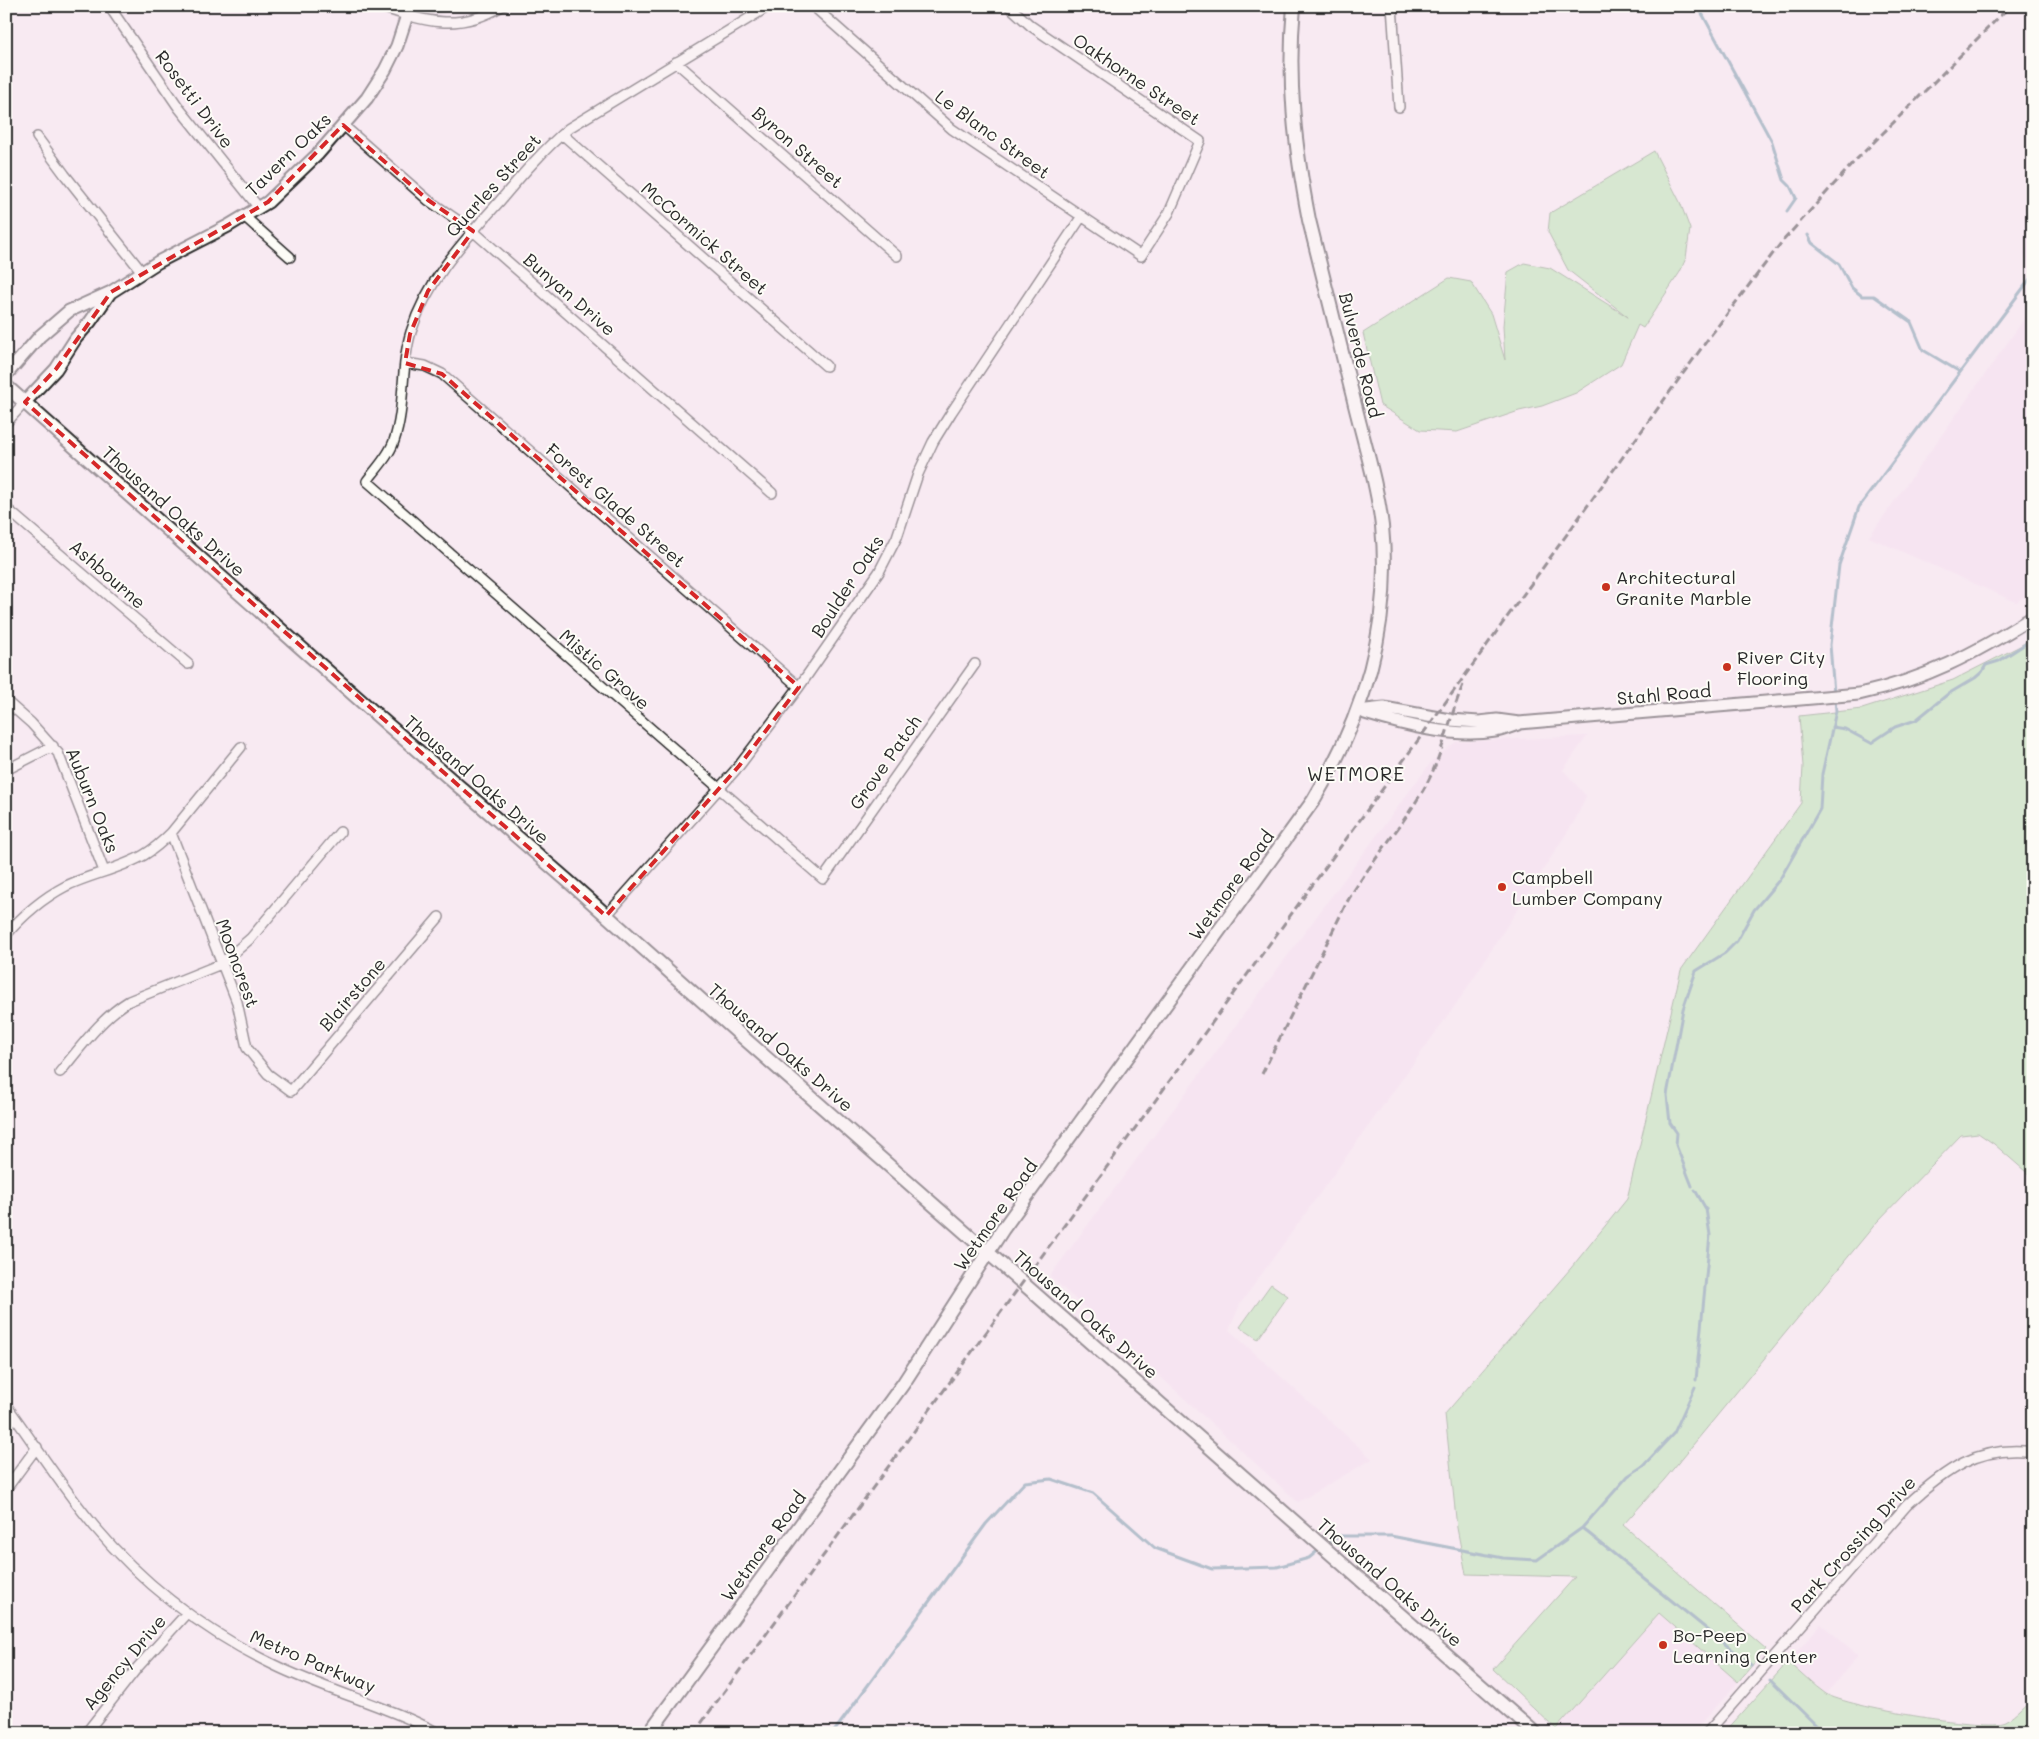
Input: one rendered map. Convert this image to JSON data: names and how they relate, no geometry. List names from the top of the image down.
{
  "streets": {
    "main road": ["Bulverde Road", "Thousand Oaks Drive", "Wetmore Road"],
    "street": [
      "Oakhorne Street",
      "Rosetti Drive",
      "Le Blanc Street",
      "Byron Street",
      "Tavern Oaks",
      "Quarles Street",
      "McCormick Street",
      "Bunyan Drive",
      "Forest Glade Street",
      "Ashbourne",
      "Boulder Oaks",
      "Mistic Grove",
      "Stahl Road",
      "Grove Patch",
      "Auburn Oaks",
      "Mooncrest",
      "Blairstone",
      "Park Crossing Drive",
      "Metro Parkway",
      "Agency Drive"
    ]
  },
  "crossings": [
    ["Oakhorne Street", "Le Blanc Street"],
    ["Rosetti Drive", "Tavern Oaks"],
    ["Le Blanc Street", "Boulder Oaks"],
    ["Byron Street", "Quarles Street"],
    ["Tavern Oaks", "Bunyan Drive"],
    ["Tavern Oaks", "Thousand Oaks Drive"],
    ["Quarles Street", "McCormick Street"],
    ["Quarles Street", "Bunyan Drive"],
    ["Quarles Street", "Forest Glade Street"],
    ["Quarles Street", "Mistic Grove"],
    ["Bulverde Road", "Stahl Road"],
    ["Bulverde Road", "Wetmore Road"],
    ["Forest Glade Street", "Boulder Oaks"],
    ["Thousand Oaks Drive", "Boulder Oaks"],
    ["Thousand Oaks Drive", "Wetmore Road"],
    ["Boulder Oaks", "Mistic Grove"],
    ["Mistic Grove", "Grove Patch"],
    ["Stahl Road", "Wetmore Road"],
    ["Mooncrest", "Blairstone"],
    ["Metro Parkway", "Agency Drive"]
  ],
  "districts": ["WETMORE"],
  "places": [
    "Architectural Granite Marble",
    "River City Flooring",
    "Campbell Lumber Company",
    "Bo-Peep Learning Center"
  ]
}
